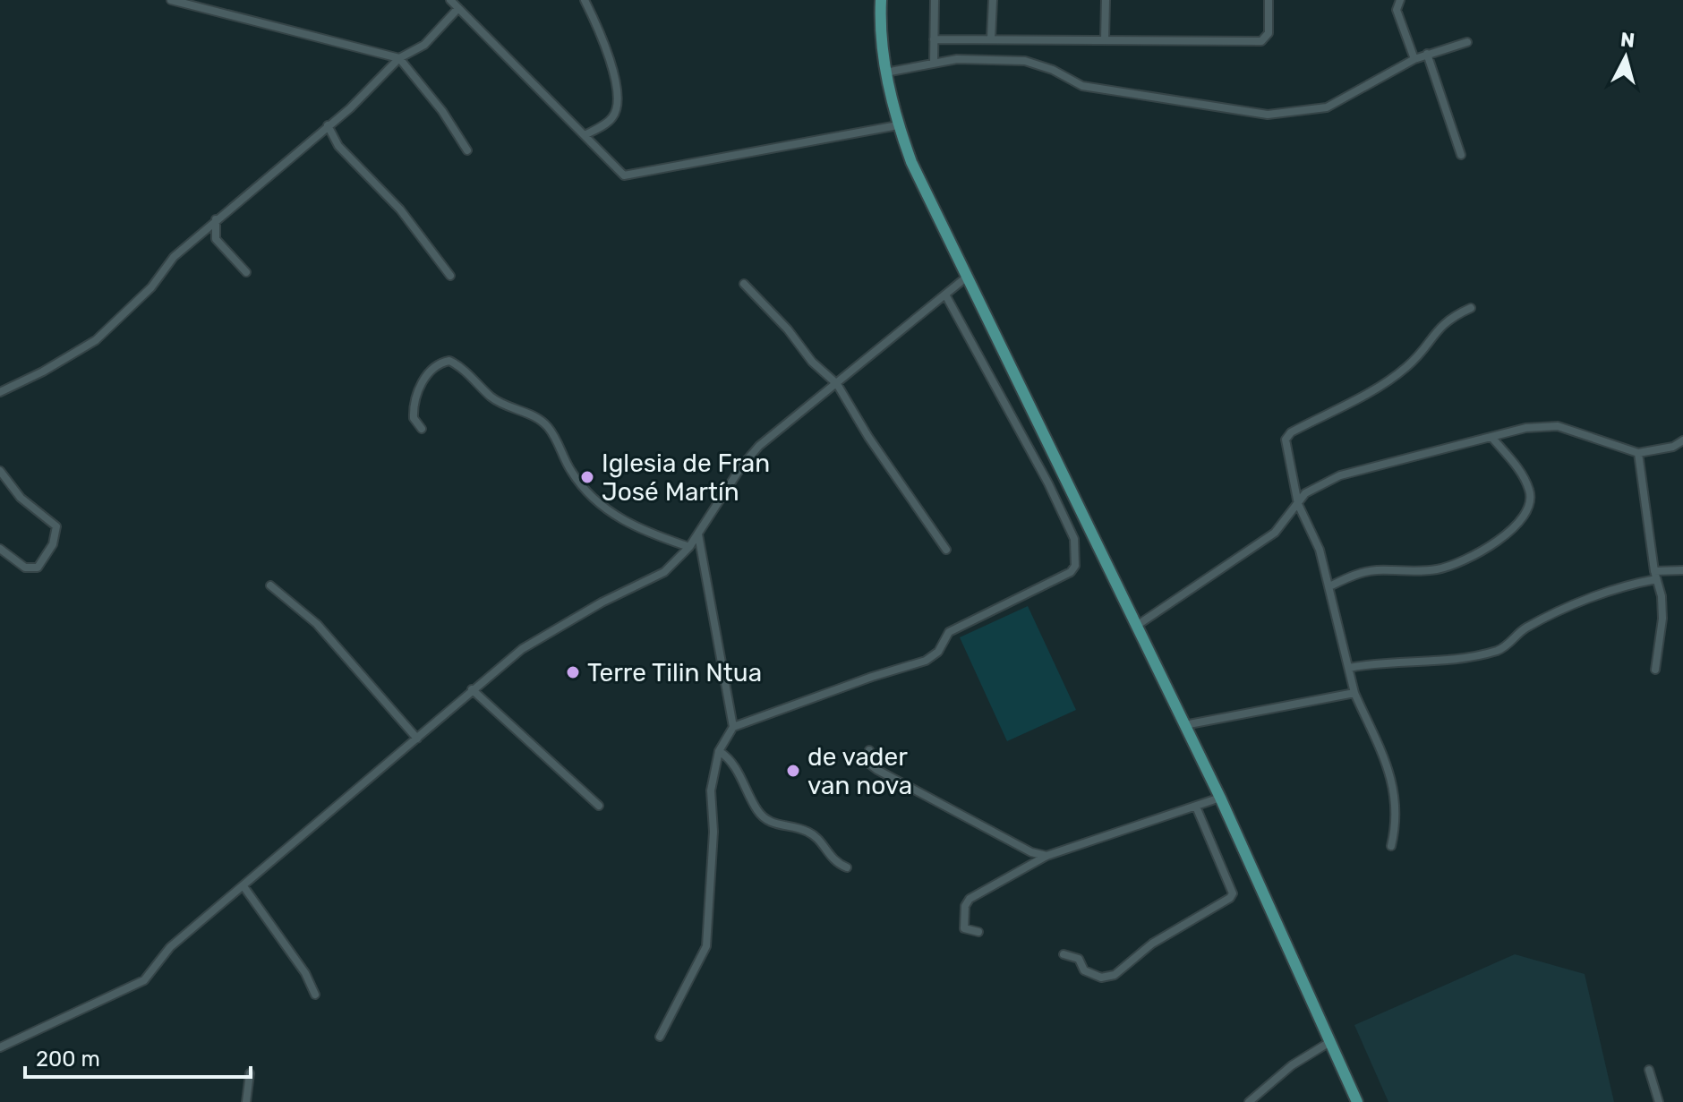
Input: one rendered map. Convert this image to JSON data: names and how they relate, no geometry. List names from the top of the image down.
{
  "places": ["Iglesia de Fran José Martín", "Terre Tilin Ntua", "de vader van nova"],
  "scale_bar": "200 m",
  "north": "top"
}
